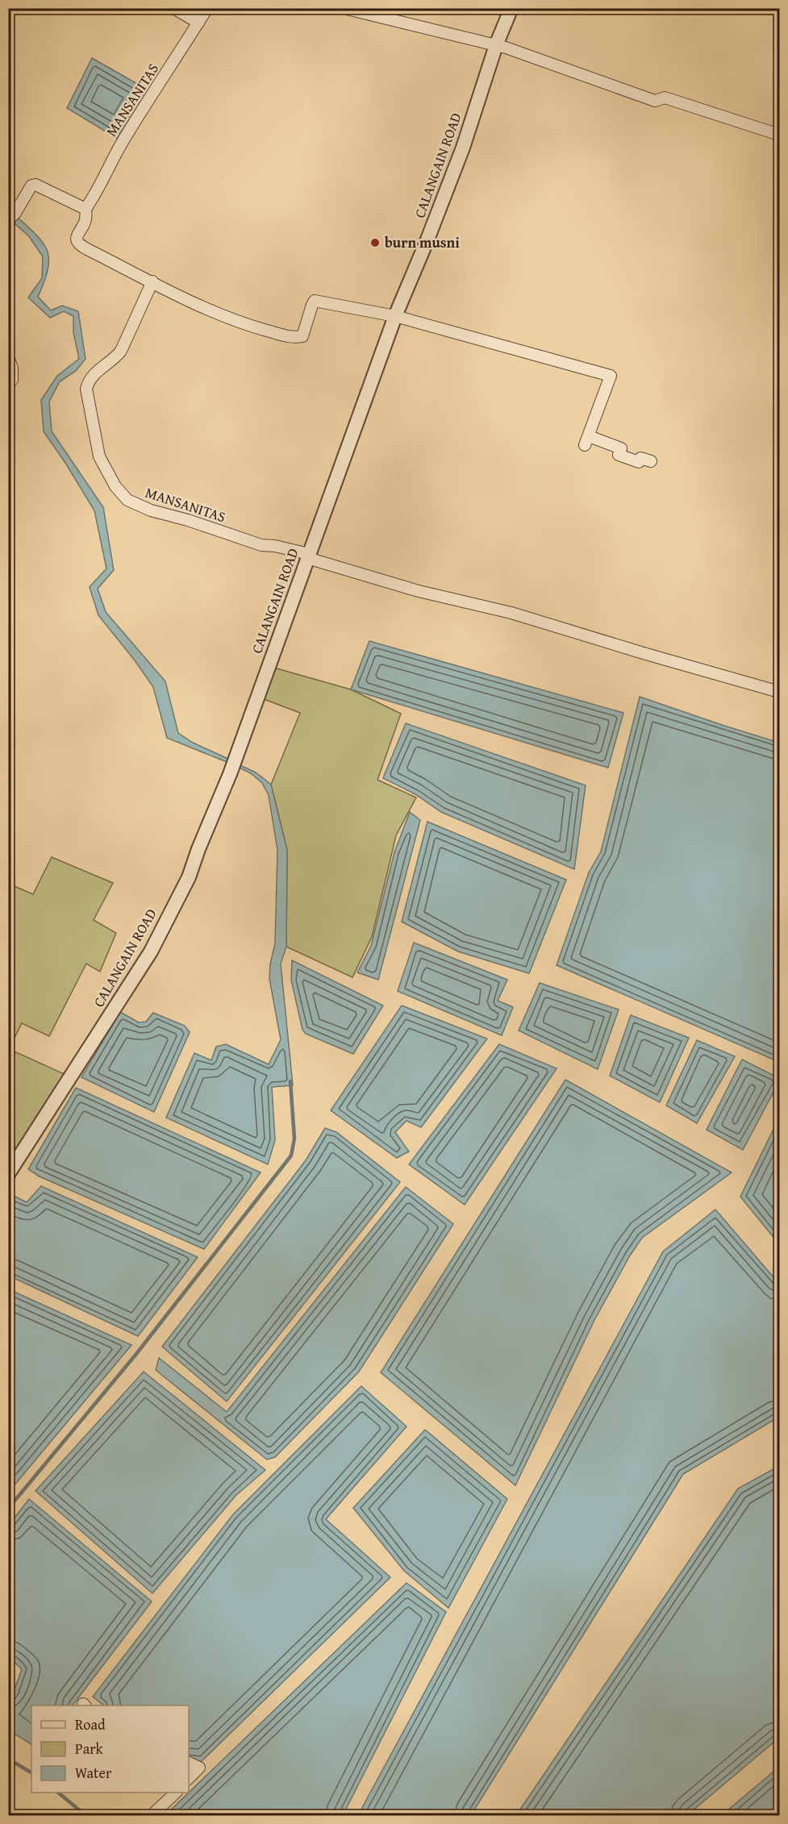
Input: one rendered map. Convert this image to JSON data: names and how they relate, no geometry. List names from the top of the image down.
{
  "streets": {
    "street": ["MANSANITAS", "CALANGAIN ROAD"]
  },
  "crossings": [
    ["MANSANITAS", "CALANGAIN ROAD"]
  ],
  "places": ["burn musni"],
  "legend": ["Road", "Park", "Water"]
}
